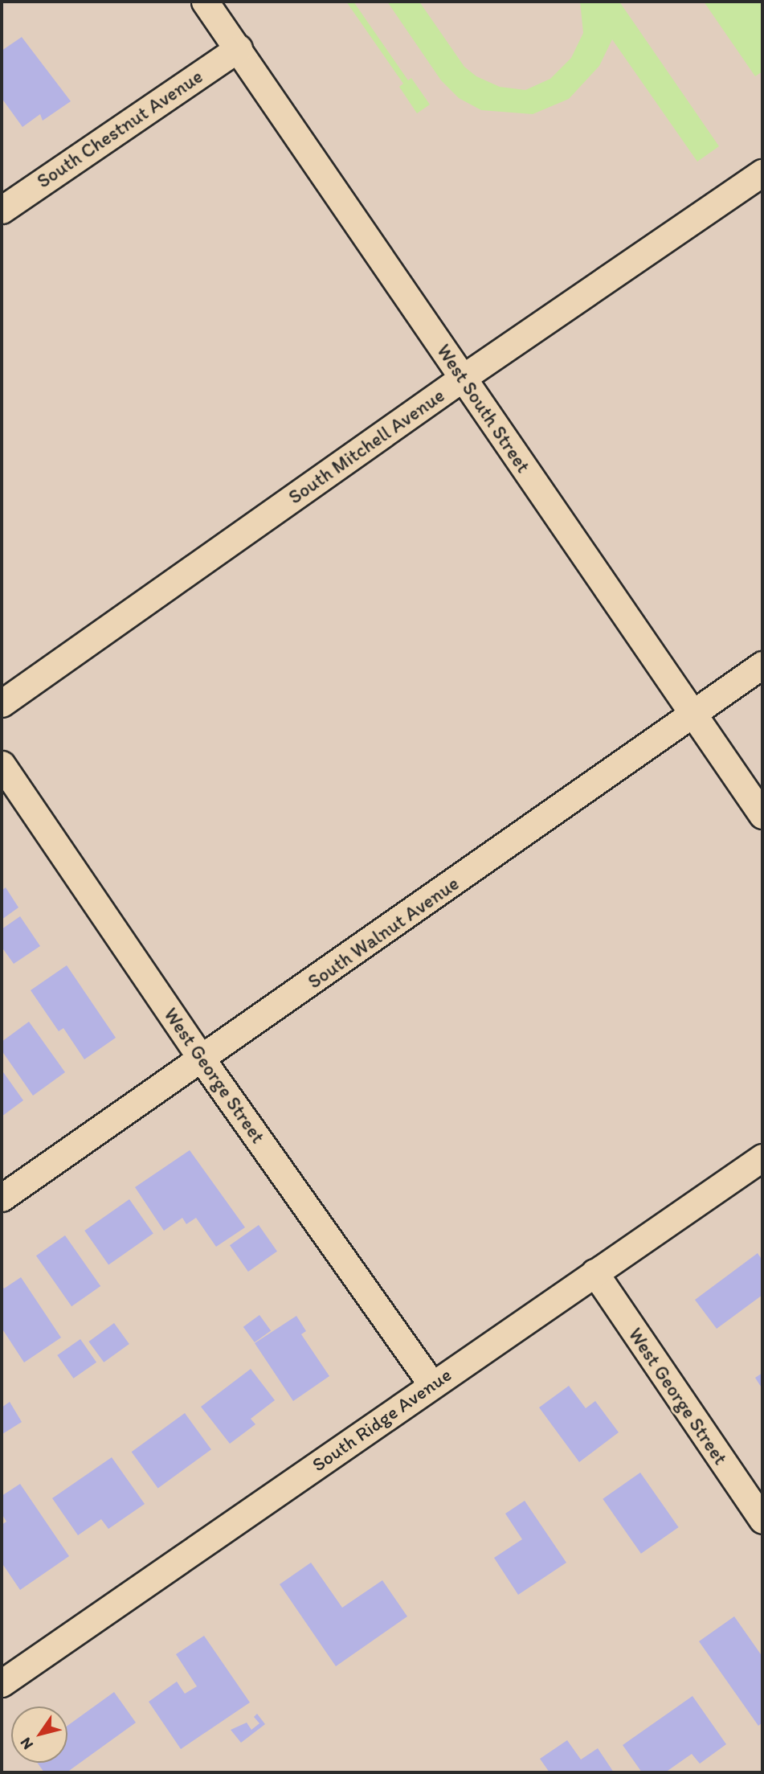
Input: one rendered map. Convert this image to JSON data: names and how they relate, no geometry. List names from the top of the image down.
{
  "streets": {
    "street": [
      "South Chestnut Avenue",
      "West South Street",
      "South Mitchell Avenue",
      "South Walnut Avenue",
      "West George Street",
      "South Ridge Avenue"
    ]
  },
  "crossings": [
    ["South Chestnut Avenue", "West South Street"],
    ["West South Street", "South Mitchell Avenue"],
    ["West South Street", "South Walnut Avenue"],
    ["South Walnut Avenue", "West George Street"],
    ["West George Street", "South Ridge Avenue"]
  ],
  "north": "bottom left"
}
